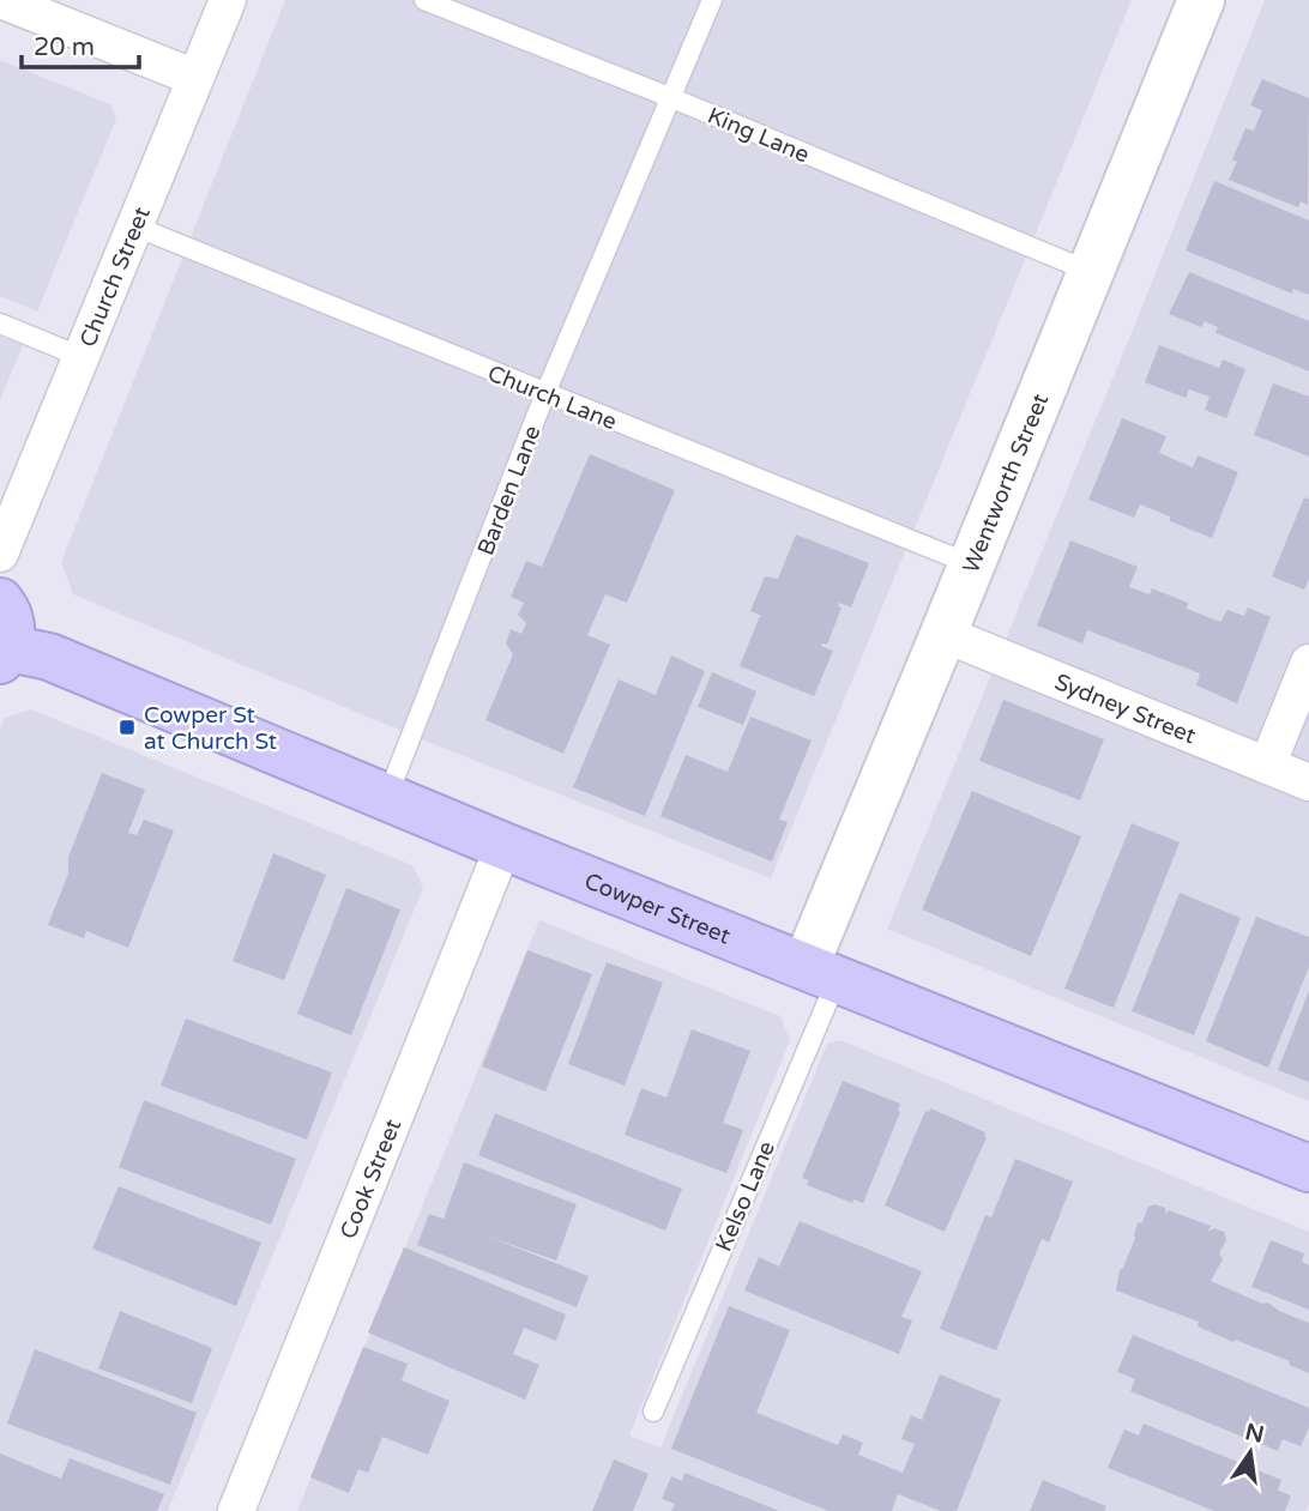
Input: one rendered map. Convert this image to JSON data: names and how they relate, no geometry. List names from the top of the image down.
{
  "streets": {
    "main road": ["Cowper Street"],
    "street": [
      "Church Street",
      "Wentworth Street",
      "Sydney Street",
      "Cook Street"
    ],
    "lane": [
      "King Lane",
      "Church Lane",
      "Barden Lane",
      "Kelso Lane"
    ]
  },
  "crossings": [
    ["King Lane", "Wentworth Street"],
    ["King Lane", "Barden Lane"],
    ["Church Street", "Church Lane"],
    ["Church Lane", "Wentworth Street"],
    ["Church Lane", "Barden Lane"],
    ["Wentworth Street", "Sydney Street"],
    ["Wentworth Street", "Cowper Street"],
    ["Wentworth Street", "Kelso Lane"],
    ["Barden Lane", "Cowper Street"],
    ["Cowper Street", "Cook Street"],
    ["Cowper Street", "Kelso Lane"]
  ],
  "places": {
    "transit": ["Cowper St at Church St"]
  },
  "scale_bar": "20 m",
  "north": "top"
}
